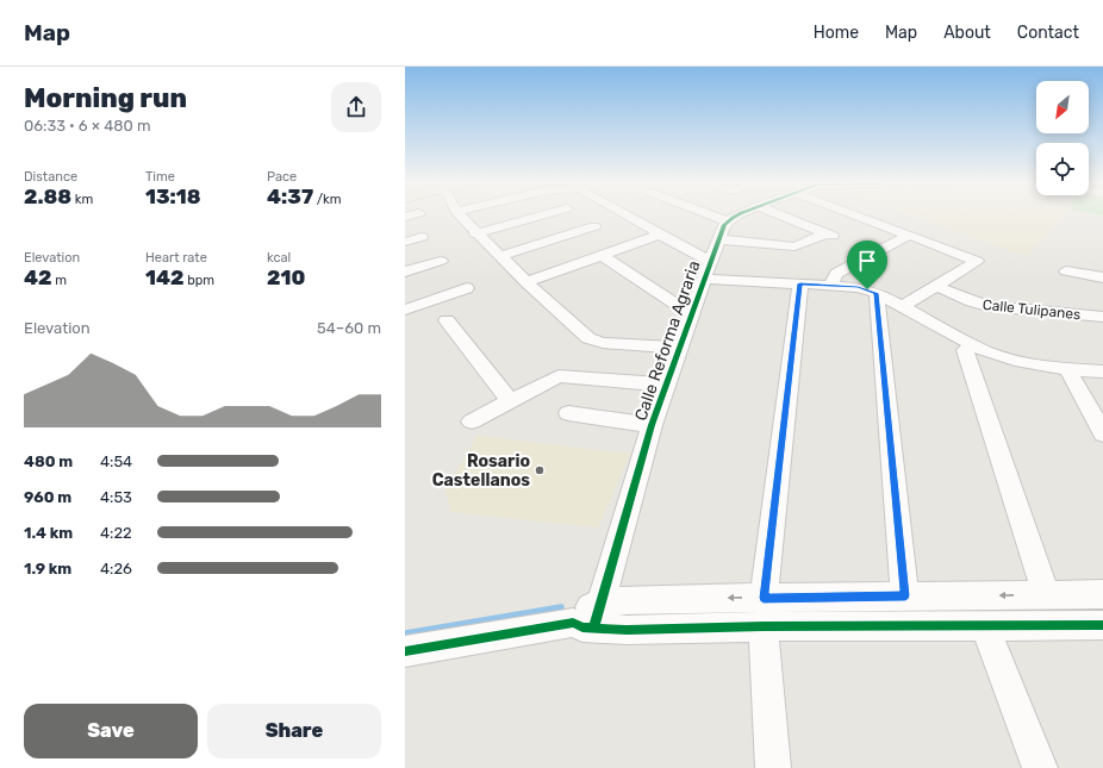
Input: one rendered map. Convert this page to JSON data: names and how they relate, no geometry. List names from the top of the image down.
{
  "streets": {
    "street": ["Calle Tulipanes", "Calle Reforma Agraria"]
  },
  "places": ["Rosario Castellanos"],
  "north": "bottom left",
  "page": {
    "header": "Map",
    "nav": [
      "Home",
      "Map",
      "About",
      "Contact"
    ],
    "heading": ["Morning run", "06:33 · 6 × 480 m"],
    "stats": [
      ["Distance", "2.88 km"],
      ["Time", "13:18"],
      ["Pace", "4:37 /km"],
      ["Elevation", "42 m"],
      ["Heart rate", "142 bpm"],
      ["kcal", "210"]
    ],
    "chart": ["Elevation", "54–60 m"],
    "list": [
      {
        "name": "480 m",
        "note": "4:54"
      },
      {
        "name": "960 m",
        "note": "4:53"
      },
      {
        "name": "1.4 km",
        "note": "4:22"
      },
      {
        "name": "1.9 km",
        "note": "4:26"
      }
    ],
    "buttons": ["Save", "Share"]
  }
}
